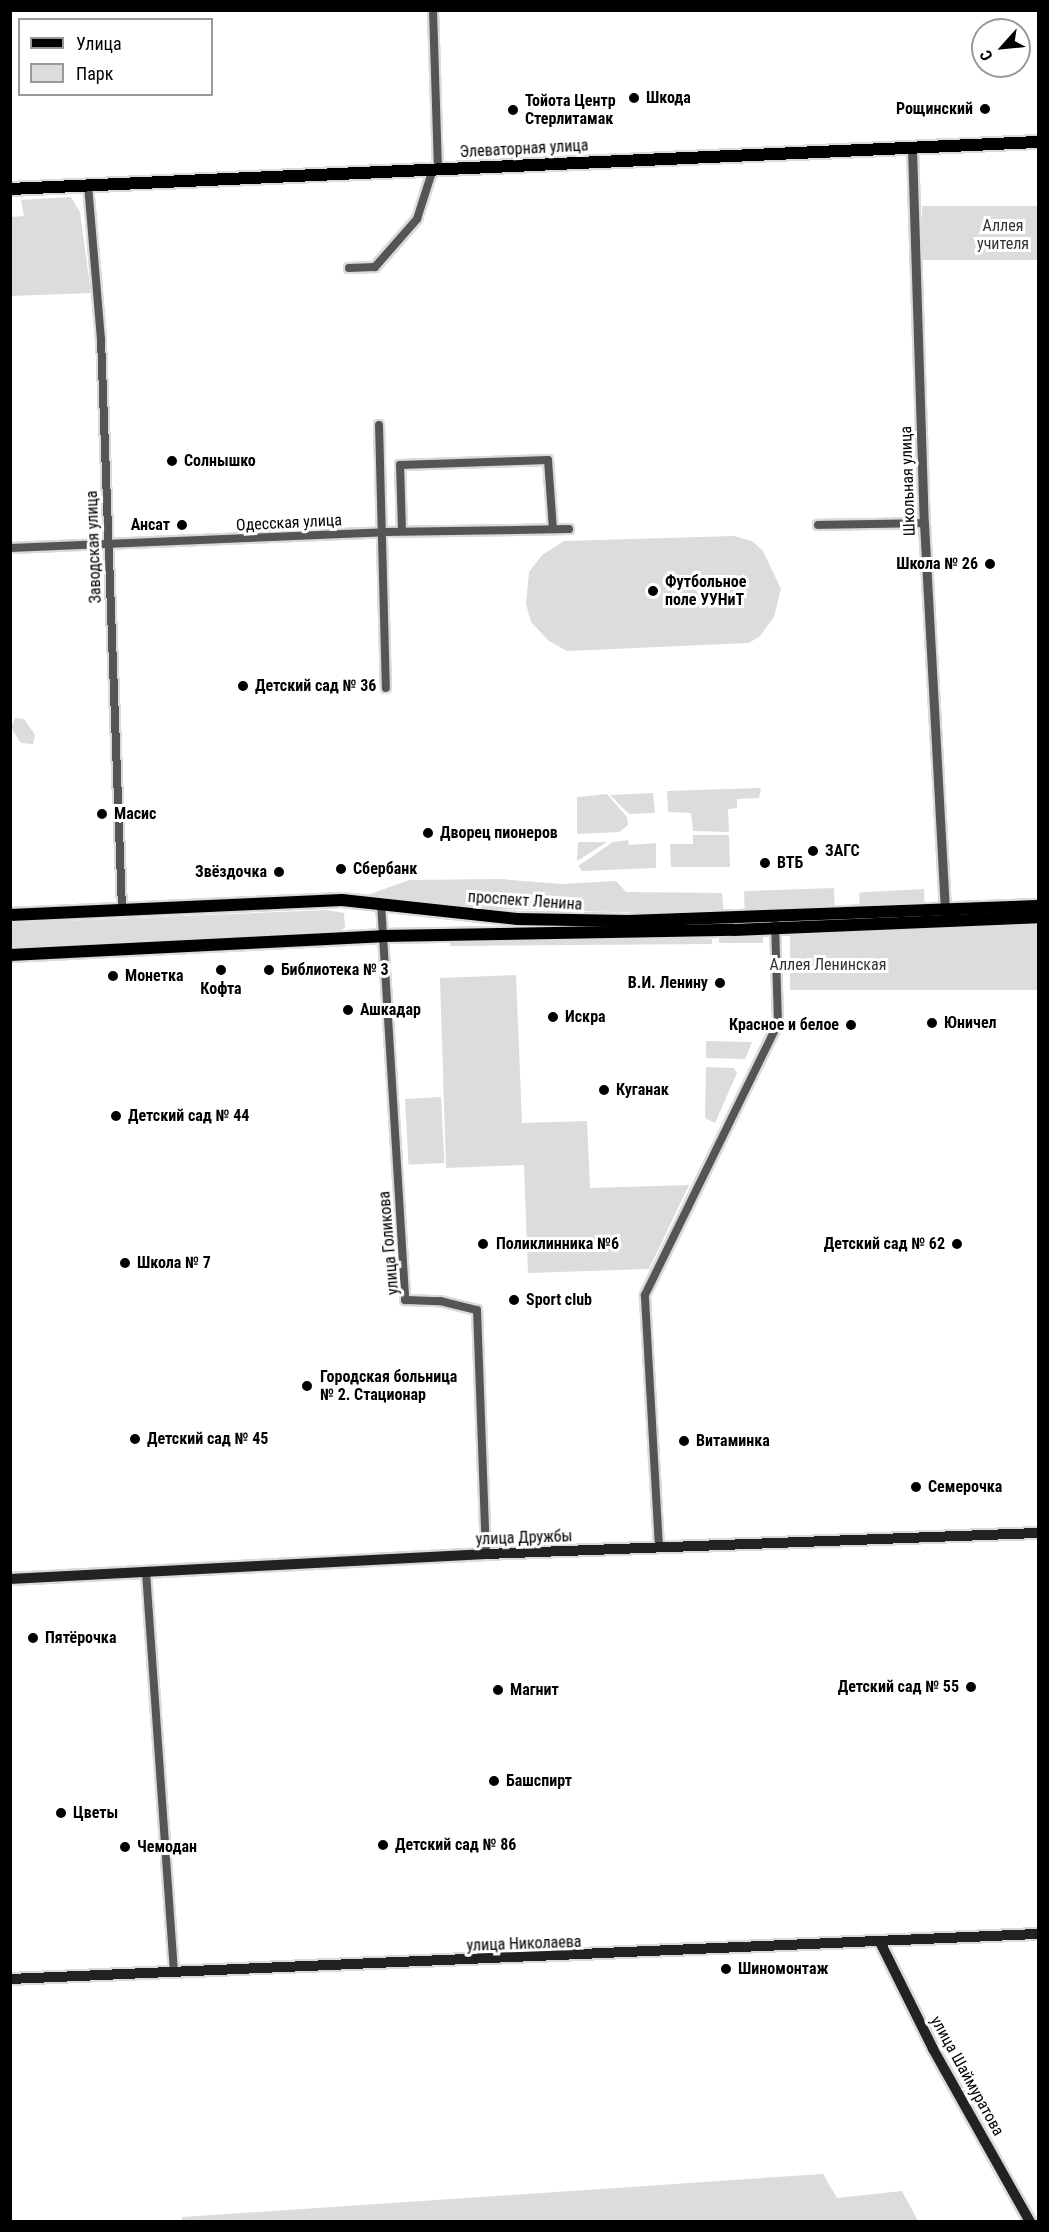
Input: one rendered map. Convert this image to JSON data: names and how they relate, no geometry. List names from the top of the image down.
{
  "streets": {
    "main road": [
      "Элеваторная улица",
      "проспект Ленина",
      "улица Дружбы",
      "улица Николаева",
      "улица Шаймуратова"
    ],
    "street": [
      "Школьная улица",
      "Одесская улица",
      "Заводская улица",
      "улица Голикова"
    ]
  },
  "crossings": [
    ["Элеваторная улица", "Школьная улица"],
    ["Элеваторная улица", "Заводская улица"],
    ["Школьная улица", "проспект Ленина"],
    ["Одесская улица", "Заводская улица"],
    ["Заводская улица", "проспект Ленина"],
    ["проспект Ленина", "улица Голикова"],
    ["улица Голикова", "улица Дружбы"],
    ["улица Николаева", "улица Шаймуратова"]
  ],
  "parks": ["Аллея учителя", "Аллея Ленинская"],
  "places": [
    "Шкода",
    "Рощинский",
    "Тойота Центр Стерлитамак",
    "Солнышко",
    "Ансат",
    "Школа № 26",
    "Футбольное поле УУНиТ",
    "Детский сад № 36",
    "Масис",
    "Дворец пионеров",
    "ЗАГС",
    "ВТБ",
    "Сбербанк",
    "Звёздочка",
    "Кофта",
    "Библиотека № 3",
    "Монетка",
    "В.И. Ленину",
    "Ашкадар",
    "Искра",
    "Юничел",
    "Красное и белое",
    "Куганак",
    "Детский сад № 44",
    "Поликлинника №6",
    "Детский сад № 62",
    "Школа № 7",
    "Sport club",
    "Городская больница № 2. Стационар",
    "Детский сад № 45",
    "Витаминка",
    "Семерочка",
    "Пятёрочка",
    "Детский сад № 55",
    "Магнит",
    "Башспирт",
    "Цветы",
    "Детский сад № 86",
    "Чемодан",
    "Шиномонтаж"
  ],
  "legend": ["Улица", "Парк"],
  "north": "bottom left"
}
